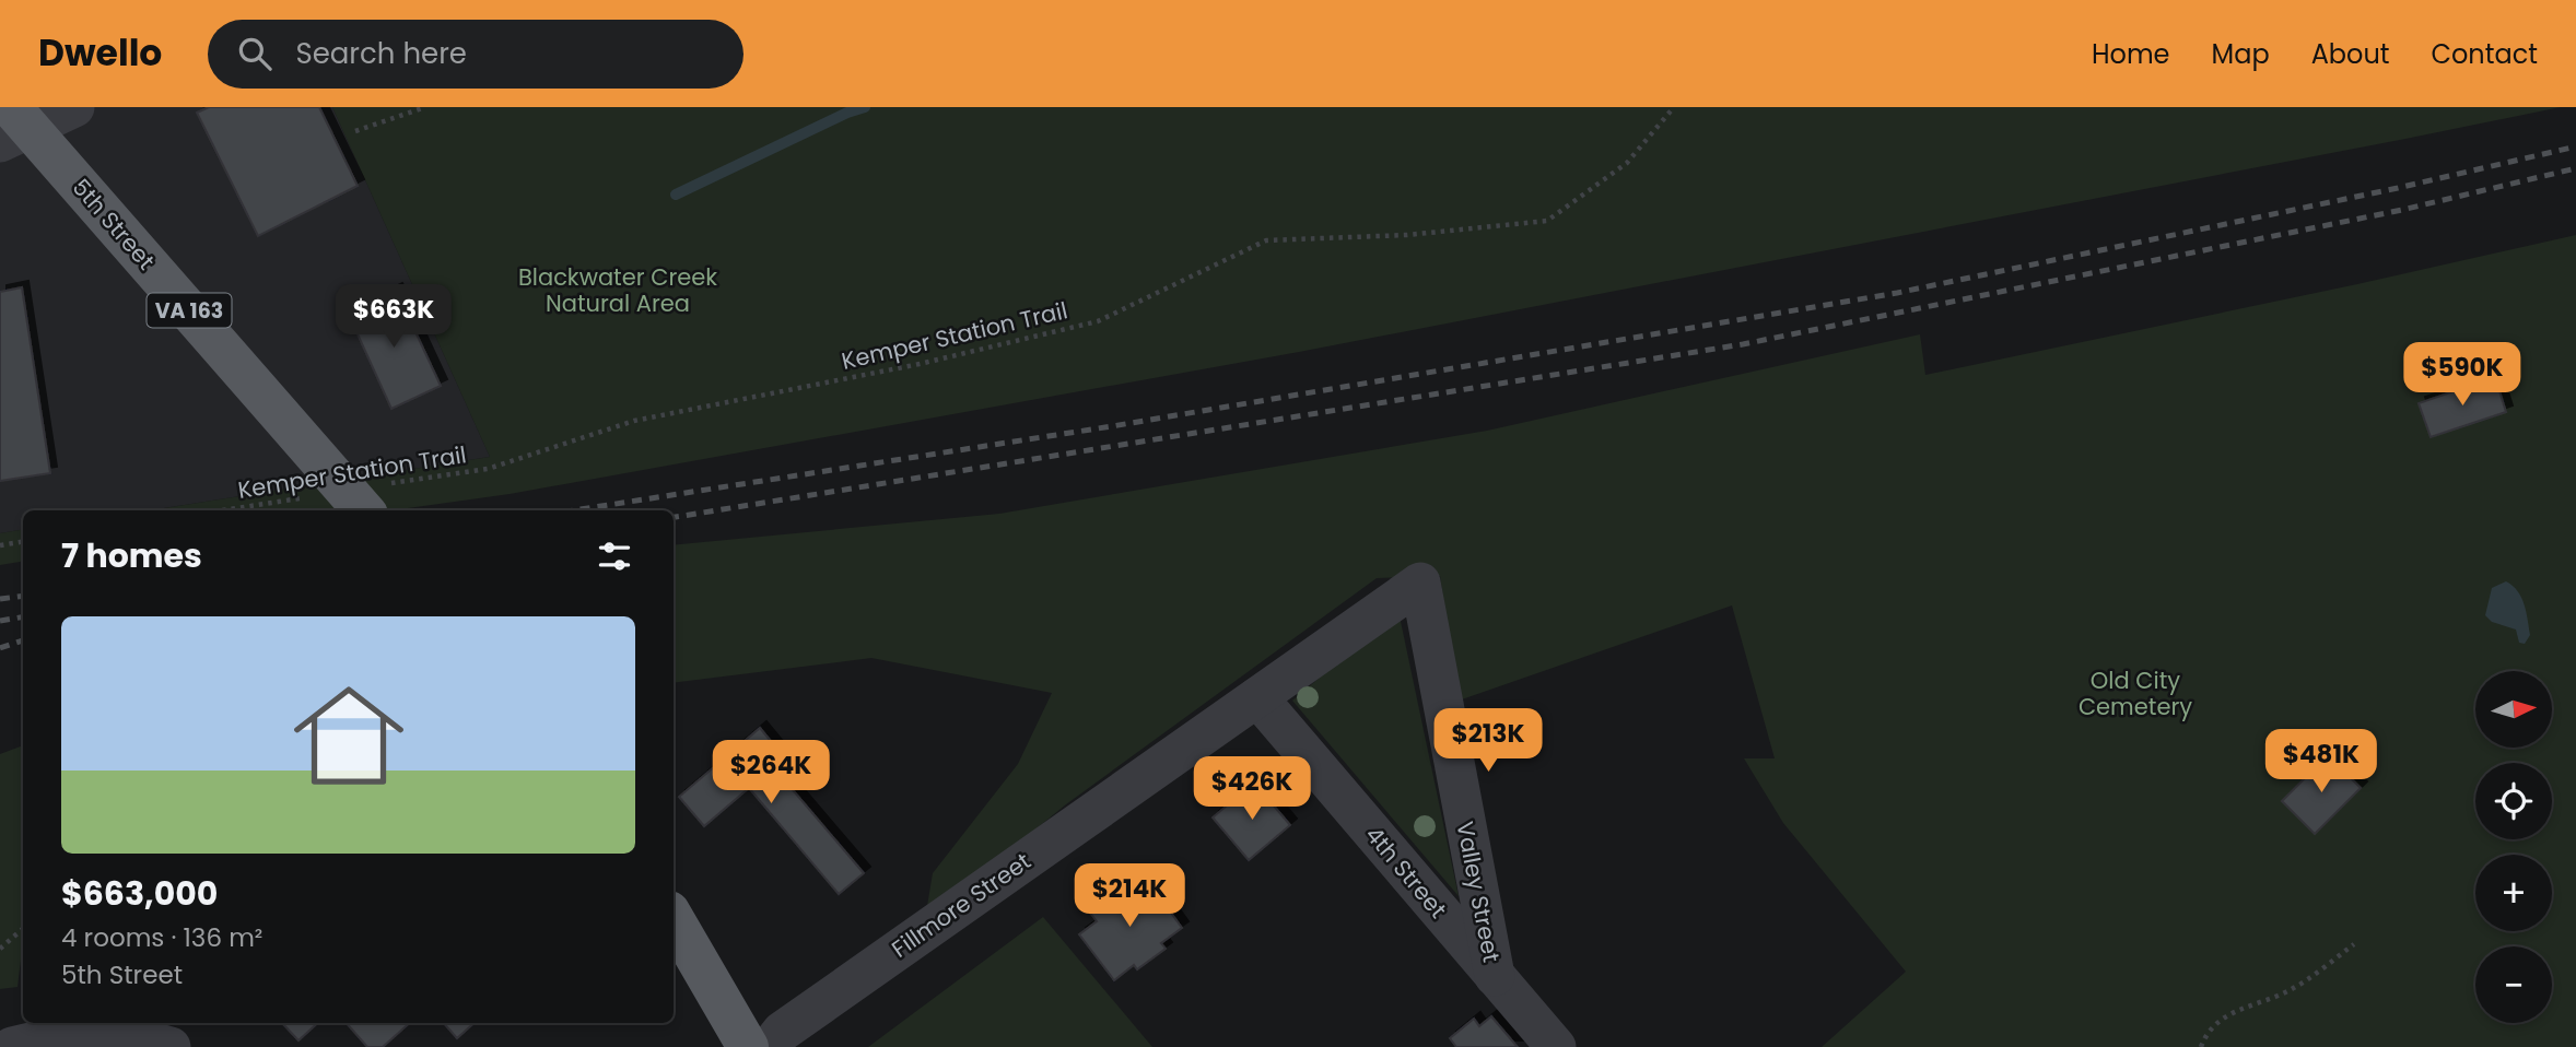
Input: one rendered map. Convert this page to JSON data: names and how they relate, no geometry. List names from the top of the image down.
{
  "streets": {
    "main road": ["5th Street", "VA 163"],
    "street": ["4th Street", "Valley Street", "Fillmore Street"],
    "path": ["Kemper Station Trail"]
  },
  "crossings": [
    ["5th Street", "Kemper Station Trail"],
    ["4th Street", "Valley Street"],
    ["4th Street", "Fillmore Street"],
    ["Valley Street", "Fillmore Street"]
  ],
  "parks": ["Blackwater Creek Natural Area", "Old City Cemetery"],
  "north": "right",
  "page": {
    "header": "Dwello",
    "search": "Search here",
    "nav": [
      "Home",
      "Map",
      "About",
      "Contact"
    ],
    "price": [
      "$663K",
      "$590K",
      "$213K",
      "$481K",
      "$264K",
      "$426K",
      "$214K"
    ],
    "heading": "7 homes",
    "list": [
      {
        "name": "$663,000",
        "note": "4 rooms · 136 m² · 5th Street"
      }
    ],
    "map_buttons": ["+", "−"]
  }
}
